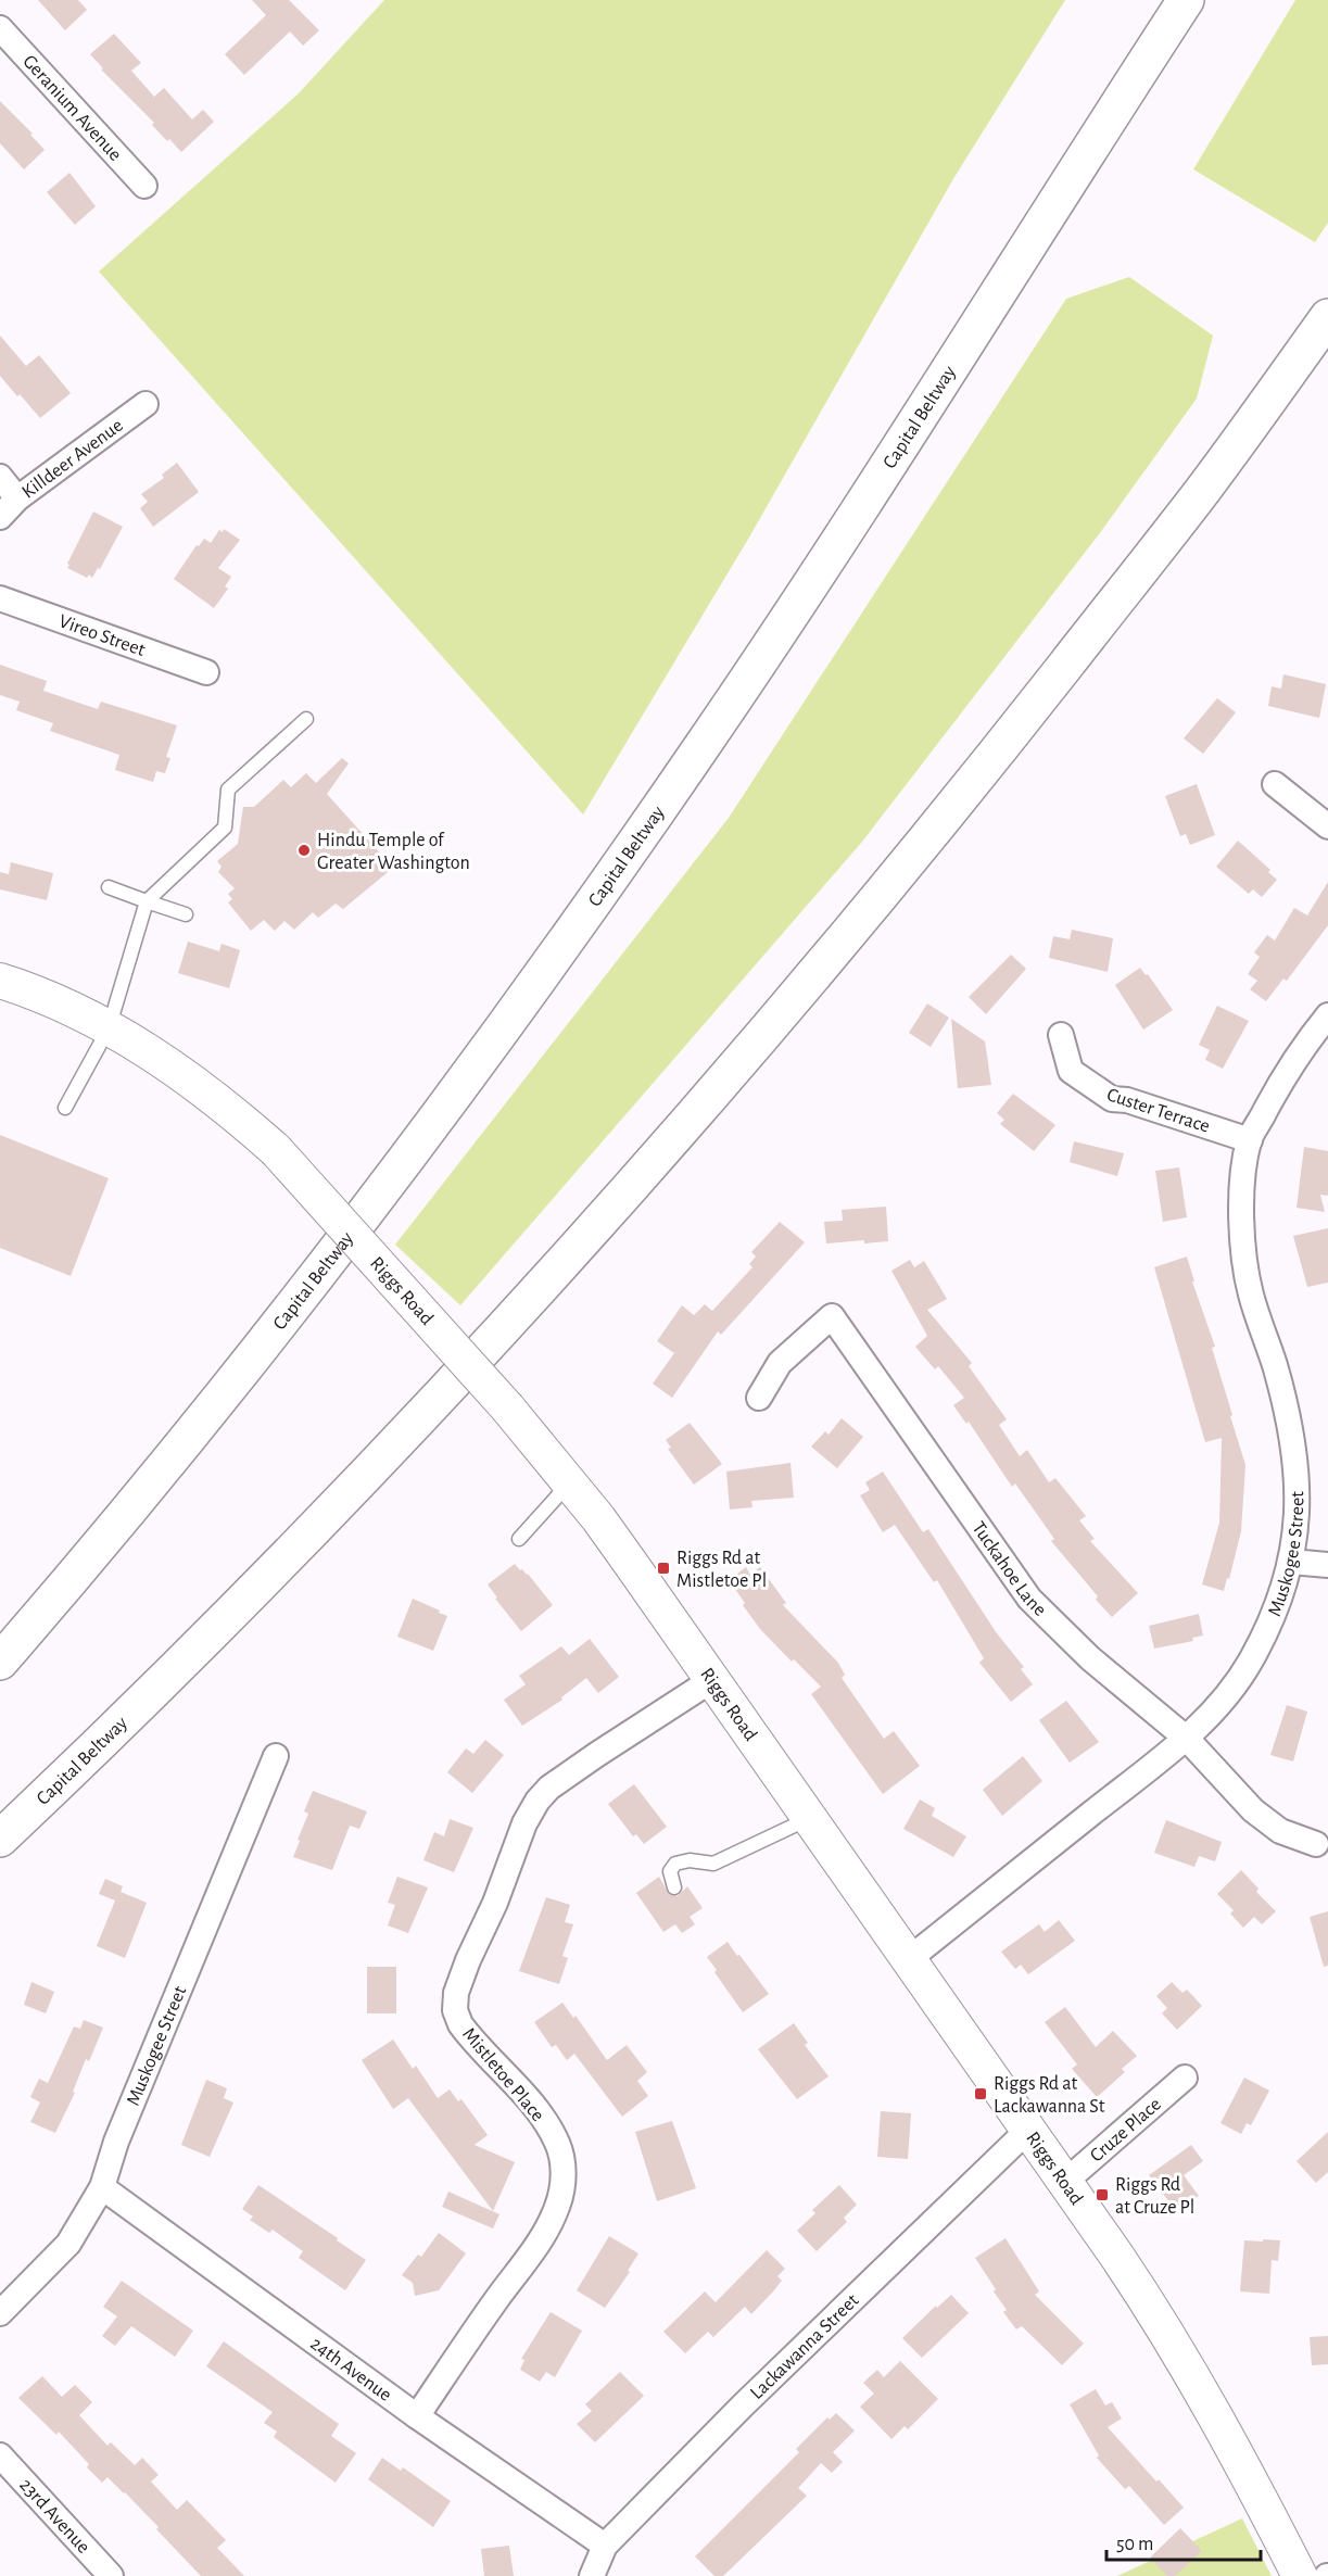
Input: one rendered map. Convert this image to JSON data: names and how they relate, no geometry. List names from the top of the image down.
{
  "streets": {
    "highway": ["Capital Beltway"],
    "main road": ["Riggs Road"],
    "street": [
      "Geranium Avenue",
      "Killdeer Avenue",
      "Vireo Street",
      "Custer Terrace",
      "Muskogee Street",
      "Tuckahoe Lane",
      "Mistletoe Place",
      "Cruze Place",
      "Lackawanna Street",
      "24th Avenue",
      "23rd Avenue"
    ]
  },
  "crossings": [
    ["Custer Terrace", "Muskogee Street"],
    ["Riggs Road", "Muskogee Street"],
    ["Riggs Road", "Mistletoe Place"],
    ["Riggs Road", "Cruze Place"],
    ["Riggs Road", "Lackawanna Street"],
    ["Muskogee Street", "Tuckahoe Lane"],
    ["Muskogee Street", "24th Avenue"],
    ["Mistletoe Place", "24th Avenue"],
    ["Lackawanna Street", "24th Avenue"]
  ],
  "places": {
    "other": ["Hindu Temple of Greater Washington"],
    "transit": ["Riggs Rd at Mistletoe Pl", "Riggs Rd at Lackawanna St", "Riggs Rd at Cruze Pl"]
  },
  "scale_bar": "50 m"
}
